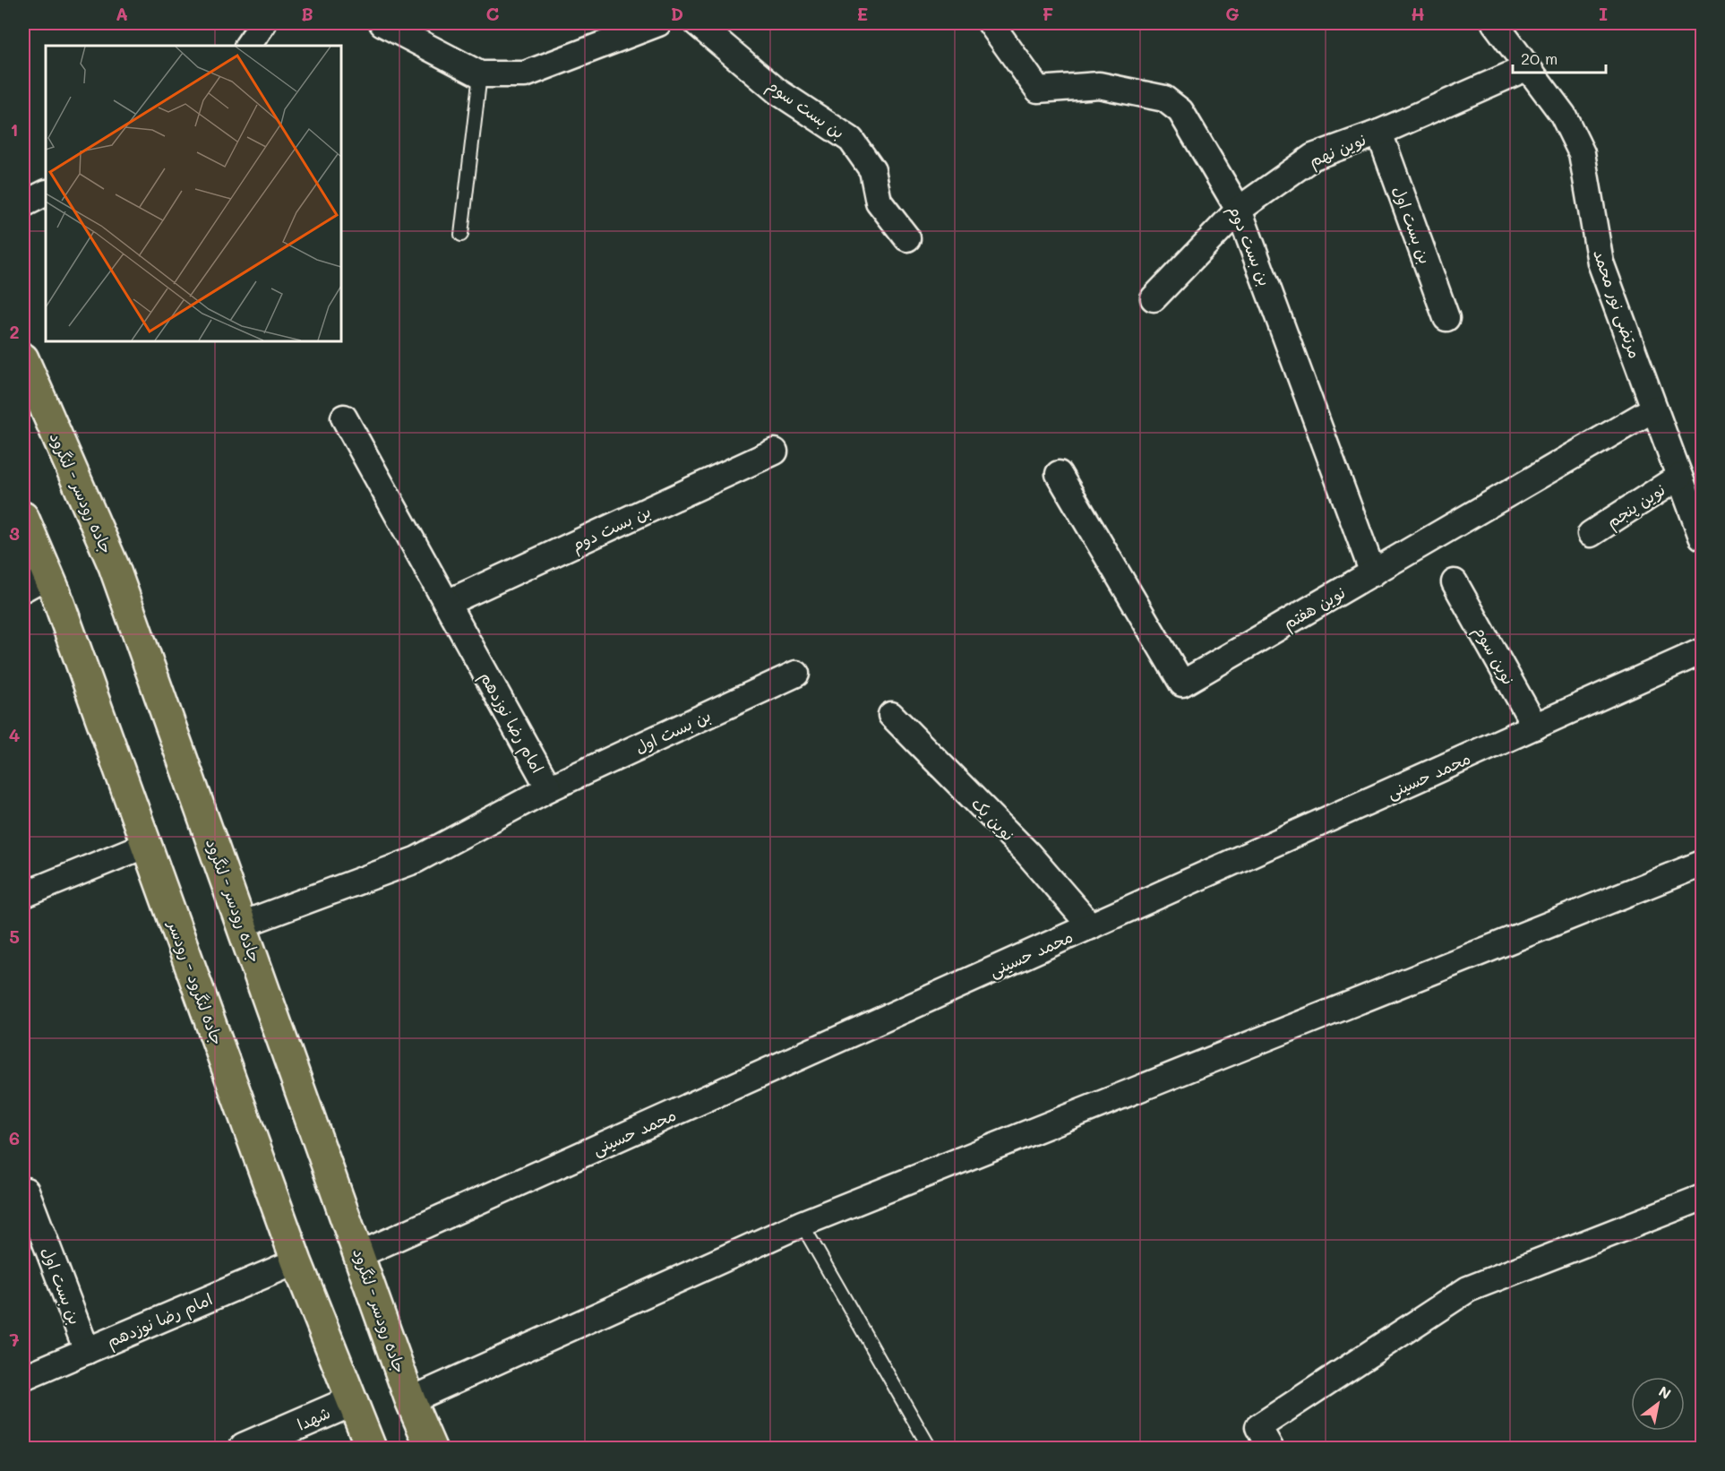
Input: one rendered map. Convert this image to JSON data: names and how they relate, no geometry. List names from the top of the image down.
{
  "streets": {
    "highway": ["جاده رودسر - لنگرود", "جاده لنگرود - رودسر"],
    "street": [
      "بن بست سوم",
      "نوین نهم",
      "بن بست اول",
      "بن بست دوم",
      "مرتضی نور محمد",
      "نوین پنجم",
      "نوین هفتم",
      "نوین سوم",
      "امام رضا نوزدهم",
      "محمد حسینی",
      "نوین یک",
      "شهدا"
    ]
  },
  "crossings": [
    ["نوین نهم", "بن بست اول"],
    ["نوین نهم", "بن بست دوم"],
    ["نوین نهم", "مرتضی نور محمد"],
    ["بن بست اول", "امام رضا نوزدهم"],
    ["بن بست دوم", "نوین هفتم"],
    ["بن بست دوم", "امام رضا نوزدهم"],
    ["مرتضی نور محمد", "نوین پنجم"],
    ["مرتضی نور محمد", "نوین هفتم"],
    ["جاده رودسر - لنگرود", "امام رضا نوزدهم"],
    ["جاده رودسر - لنگرود", "محمد حسینی"],
    ["نوین سوم", "محمد حسینی"],
    ["امام رضا نوزدهم", "جاده لنگرود - رودسر"],
    ["محمد حسینی", "نوین یک"],
    ["جاده لنگرود - رودسر", "شهدا"]
  ],
  "scale_bar": "20 m",
  "north": "top right",
  "grid": {
    "columns": [
      "A",
      "B",
      "C",
      "D",
      "E",
      "F",
      "G",
      "H",
      "I"
    ],
    "rows": [
      "1",
      "2",
      "3",
      "4",
      "5",
      "6",
      "7"
    ]
  }
}
